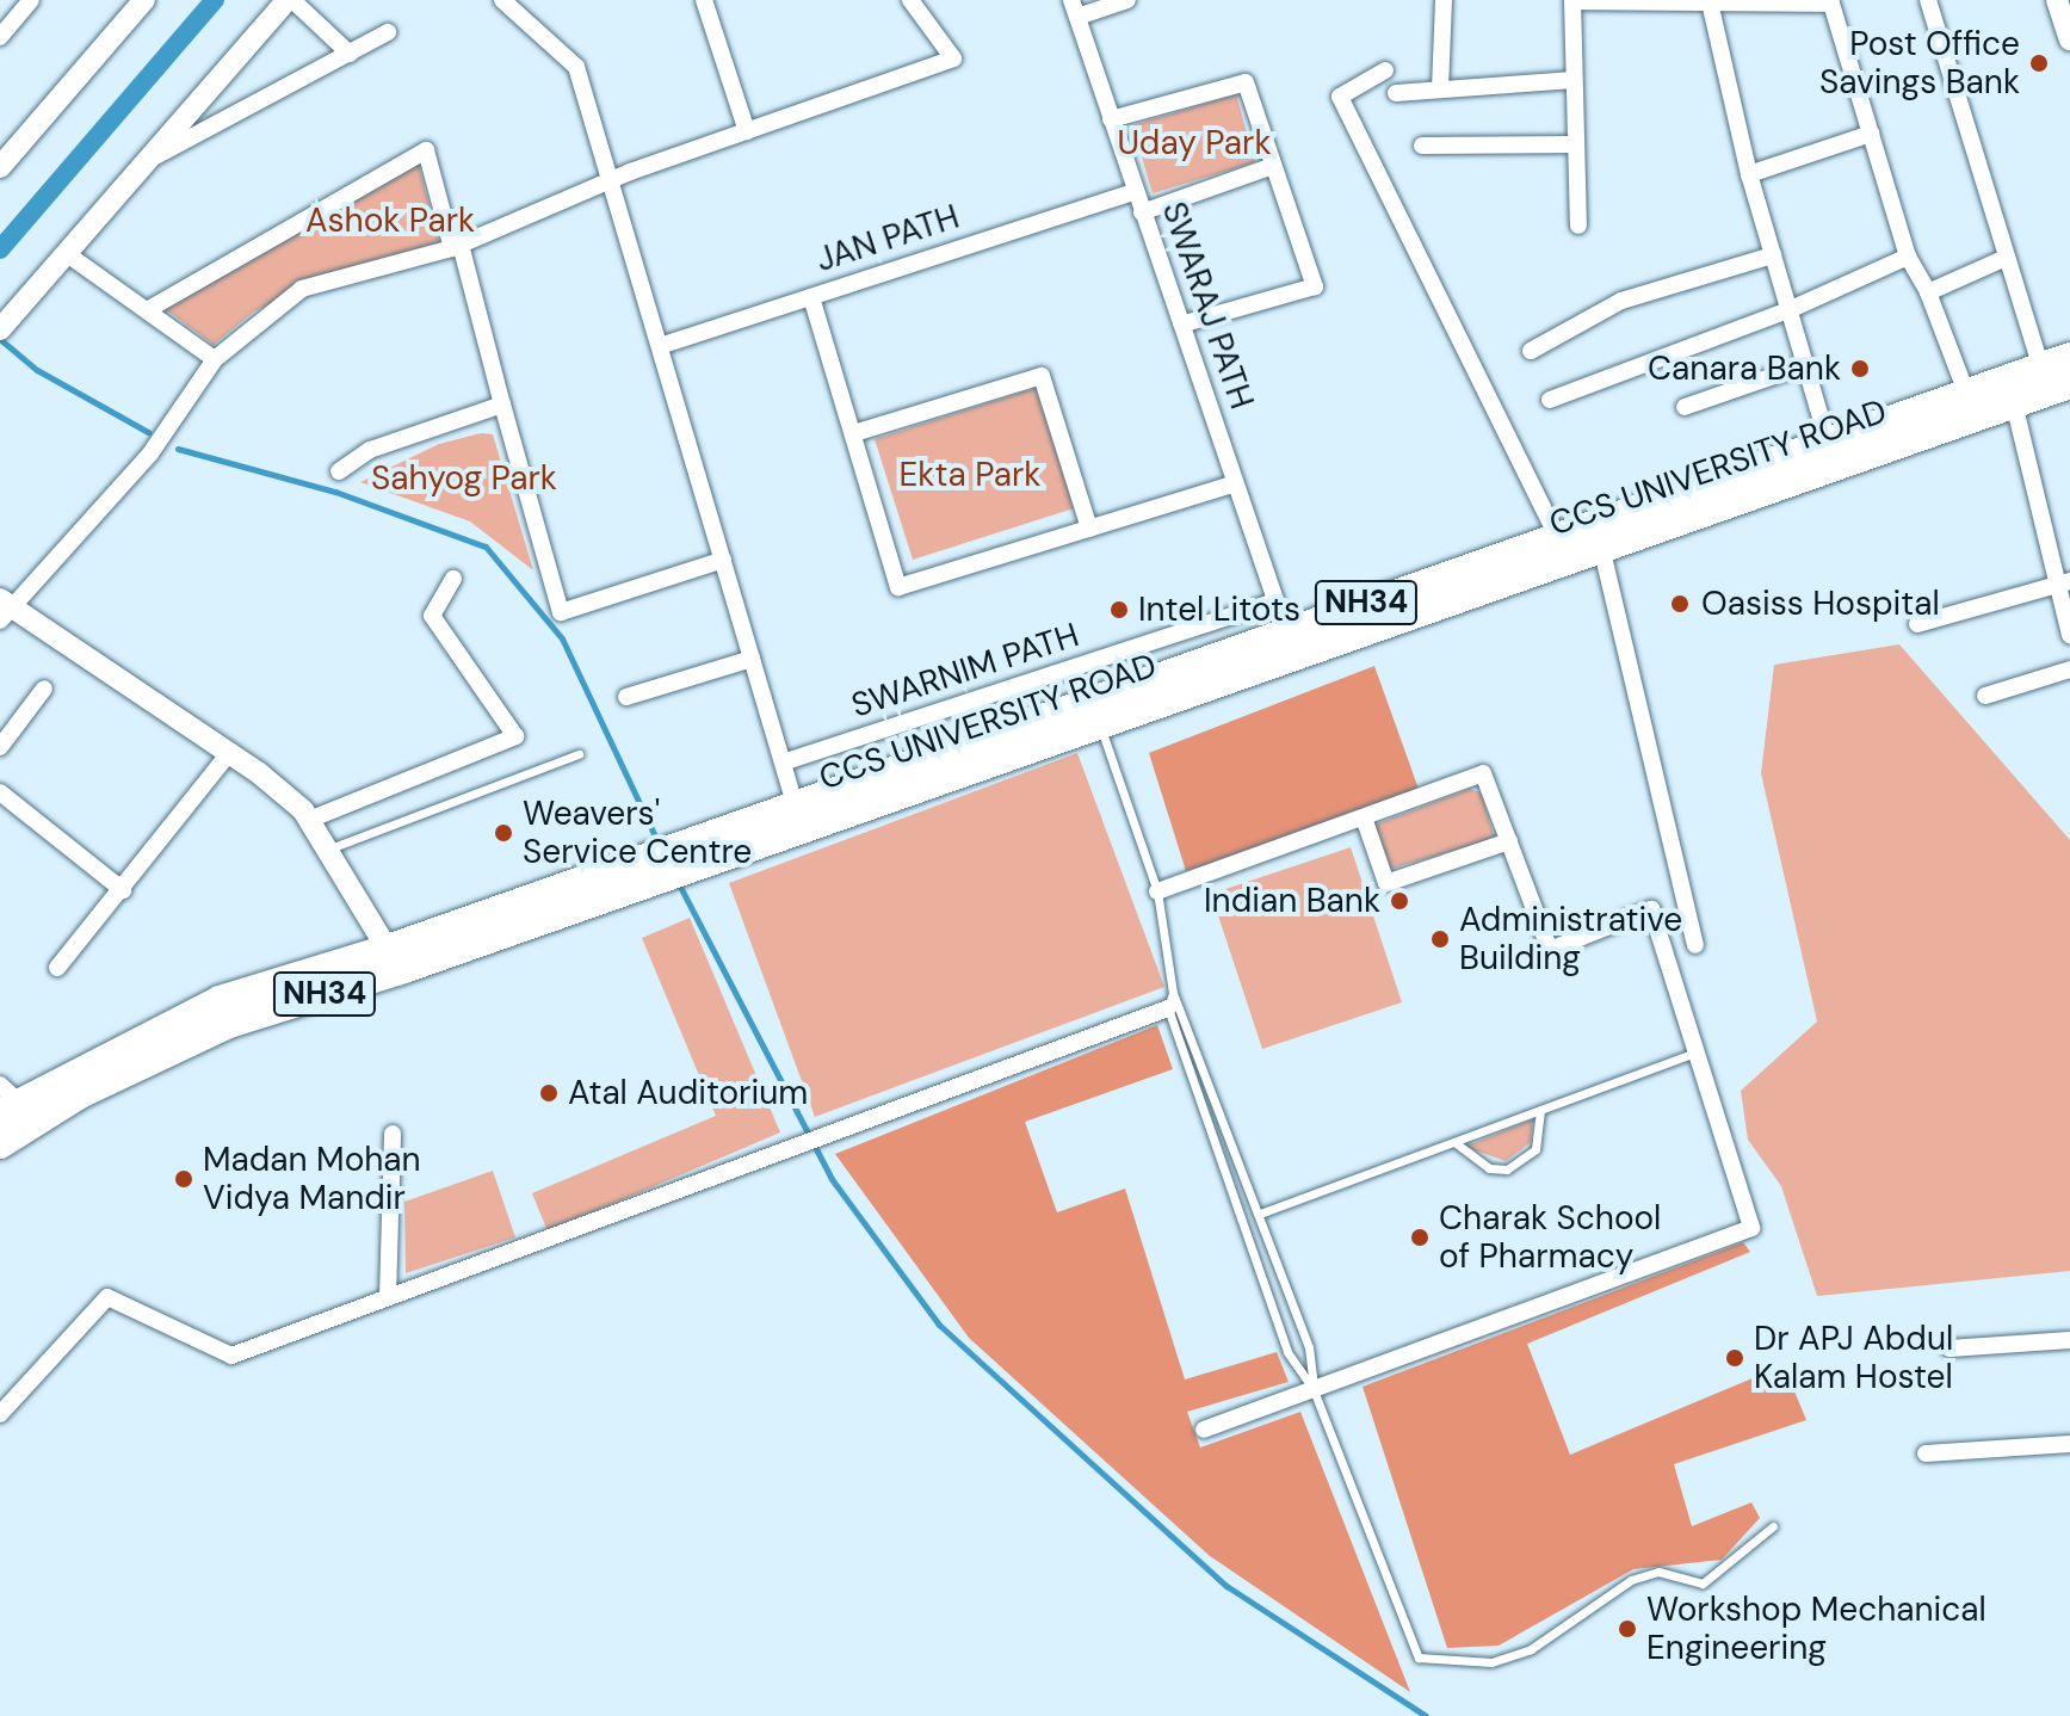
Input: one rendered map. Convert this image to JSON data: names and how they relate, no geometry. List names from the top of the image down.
{
  "streets": {
    "highway": ["CCS UNIVERSITY ROAD", "NH34"],
    "street": ["JAN PATH", "SWARAJ PATH", "SWARNIM PATH"]
  },
  "crossings": [
    ["JAN PATH", "SWARAJ PATH"],
    ["SWARAJ PATH", "CCS UNIVERSITY ROAD"],
    ["SWARAJ PATH", "SWARNIM PATH"]
  ],
  "parks": [
    "Uday Park",
    "Ashok Park",
    "Ekta Park",
    "Sahyog Park"
  ],
  "places": [
    "Post Office Savings Bank",
    "Canara Bank",
    "Oasiss Hospital",
    "Intel Litots",
    "Weavers' Service Centre",
    "Indian Bank",
    "Administrative Building",
    "Atal Auditorium",
    "Madan Mohan Vidya Mandir",
    "Charak School of Pharmacy",
    "Dr APJ Abdul Kalam Hostel",
    "Workshop Mechanical Engineering"
  ]
}
